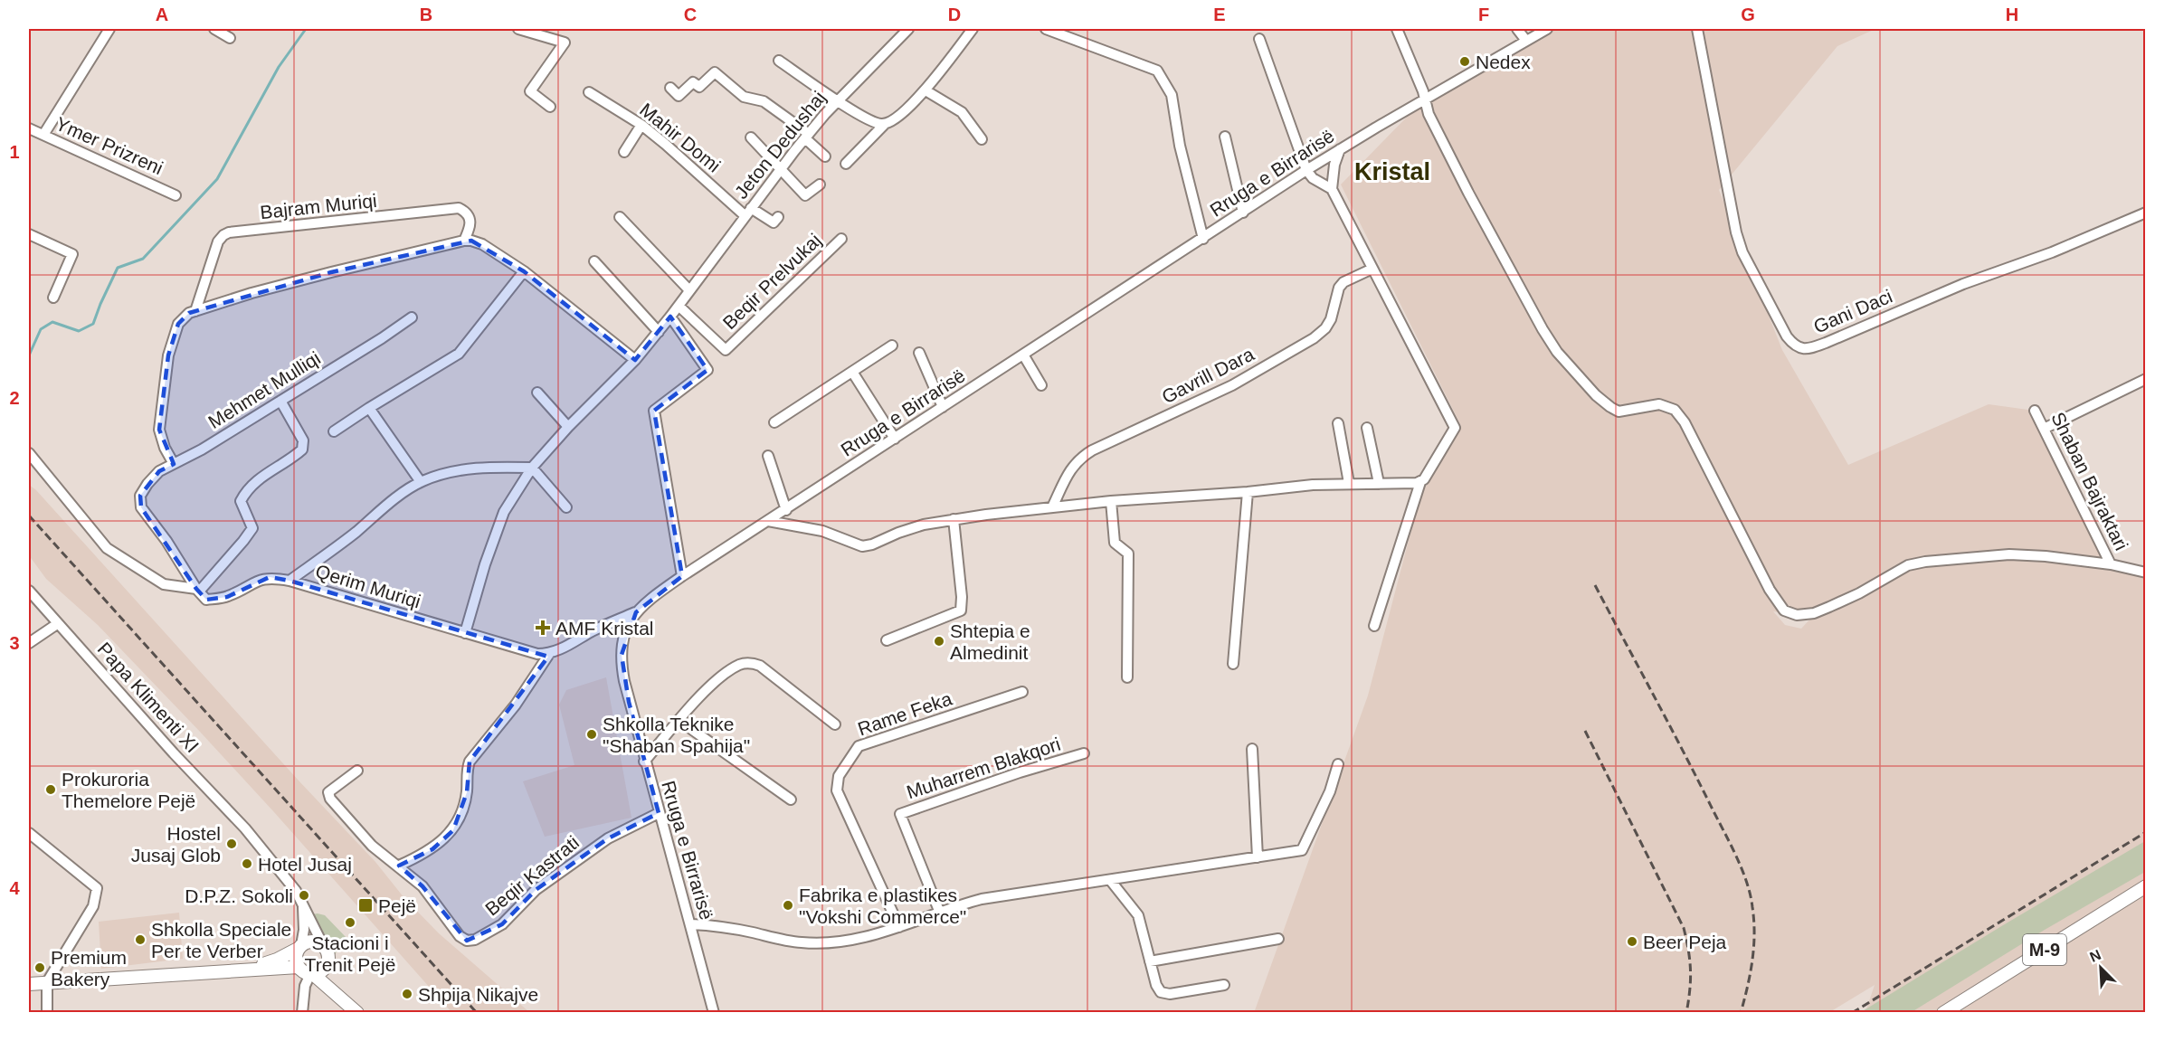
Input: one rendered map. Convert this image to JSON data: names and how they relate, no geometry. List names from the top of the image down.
{
  "streets": {
    "main road": ["Papa Klimenti XI", "M-9"],
    "street": [
      "Mahir Domi",
      "Jeton Dedushaj",
      "Ymer Prizreni",
      "Rruga e Birrarisë",
      "Bajram Muriqi",
      "Beqir Prelvukaj",
      "Gani Daci",
      "Gavrill Dara",
      "Mehmet Mulliqi",
      "Shaban Bajraktari",
      "Qerim Muriqi",
      "Rame Feka",
      "Muharrem Blakqori",
      "Beqir Kastrati"
    ]
  },
  "crossings": [
    ["Mahir Domi", "Jeton Dedushaj"],
    ["Jeton Dedushaj", "Beqir Prelvukaj"],
    ["Jeton Dedushaj", "Qerim Muriqi"],
    ["Rruga e Birrarisë", "Beqir Kastrati"],
    ["Bajram Muriqi", "Mehmet Mulliqi"],
    ["Mehmet Mulliqi", "Qerim Muriqi"]
  ],
  "districts": ["Kristal"],
  "places": {
    "other": [
      "Nedex",
      "Shtepia e Almedinit",
      "Shkolla Teknike \"Shaban Spahija\"",
      "Prokuroria Themelore Pejë",
      "Hostel Jusaj Glob",
      "Hotel Jusaj",
      "D.P.Z. Sokoli",
      "Fabrika e plastikes \"Vokshi Commerce\"",
      "Stacioni i Trenit Pejë",
      "Shkolla Speciale Per te Verber",
      "Beer Peja",
      "Premium Bakery",
      "Shpija Nikajve"
    ],
    "health": ["AMF Kristal"],
    "transit": ["Pejë"]
  },
  "north": "top left",
  "grid": {
    "columns": [
      "A",
      "B",
      "C",
      "D",
      "E",
      "F",
      "G",
      "H"
    ],
    "rows": [
      "1",
      "2",
      "3",
      "4"
    ]
  }
}
